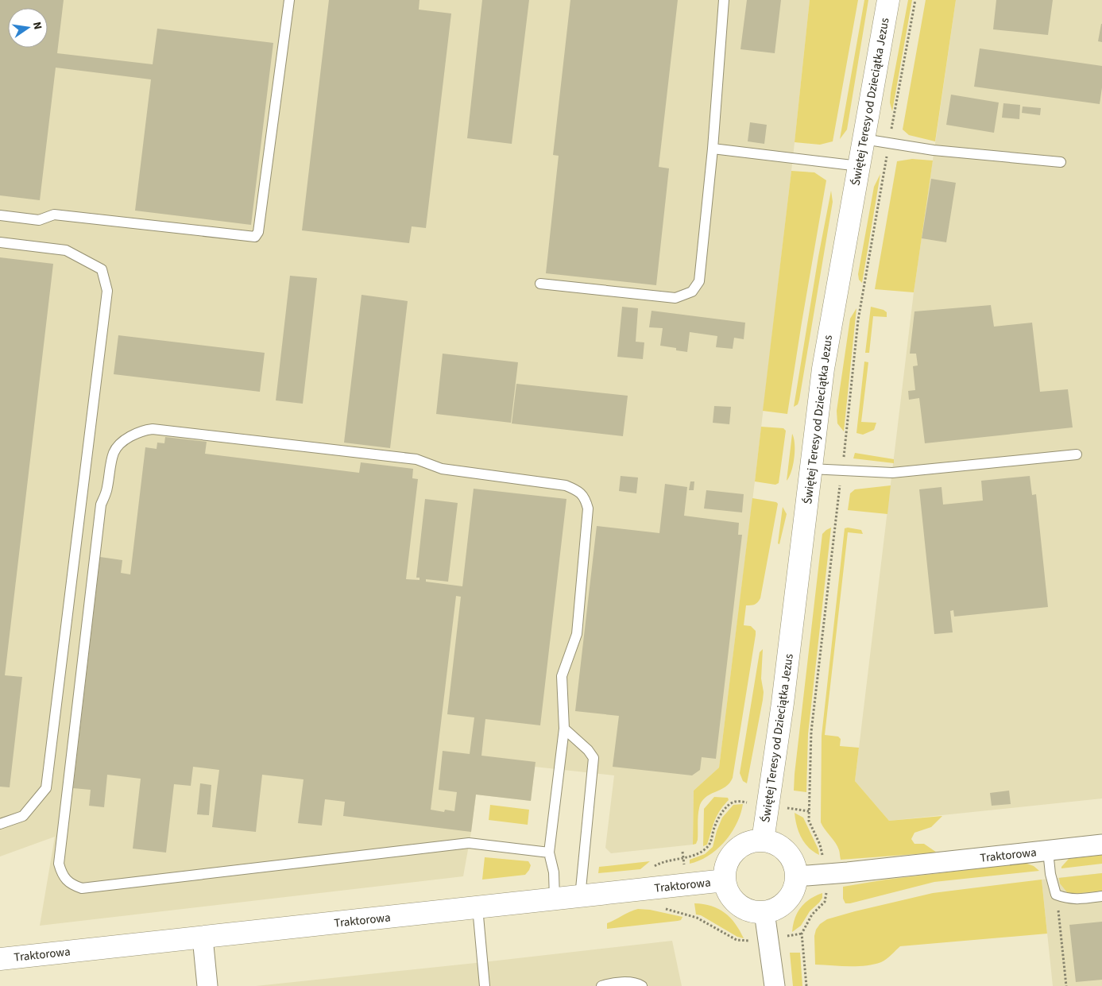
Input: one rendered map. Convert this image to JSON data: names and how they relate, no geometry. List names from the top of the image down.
{
  "streets": {
    "street": ["Świętej Teresy od Dzieciątka Jezus", "Traktorowa"]
  },
  "crossings": [
    ["Świętej Teresy od Dzieciątka Jezus", "Traktorowa"]
  ],
  "north": "right"
}
